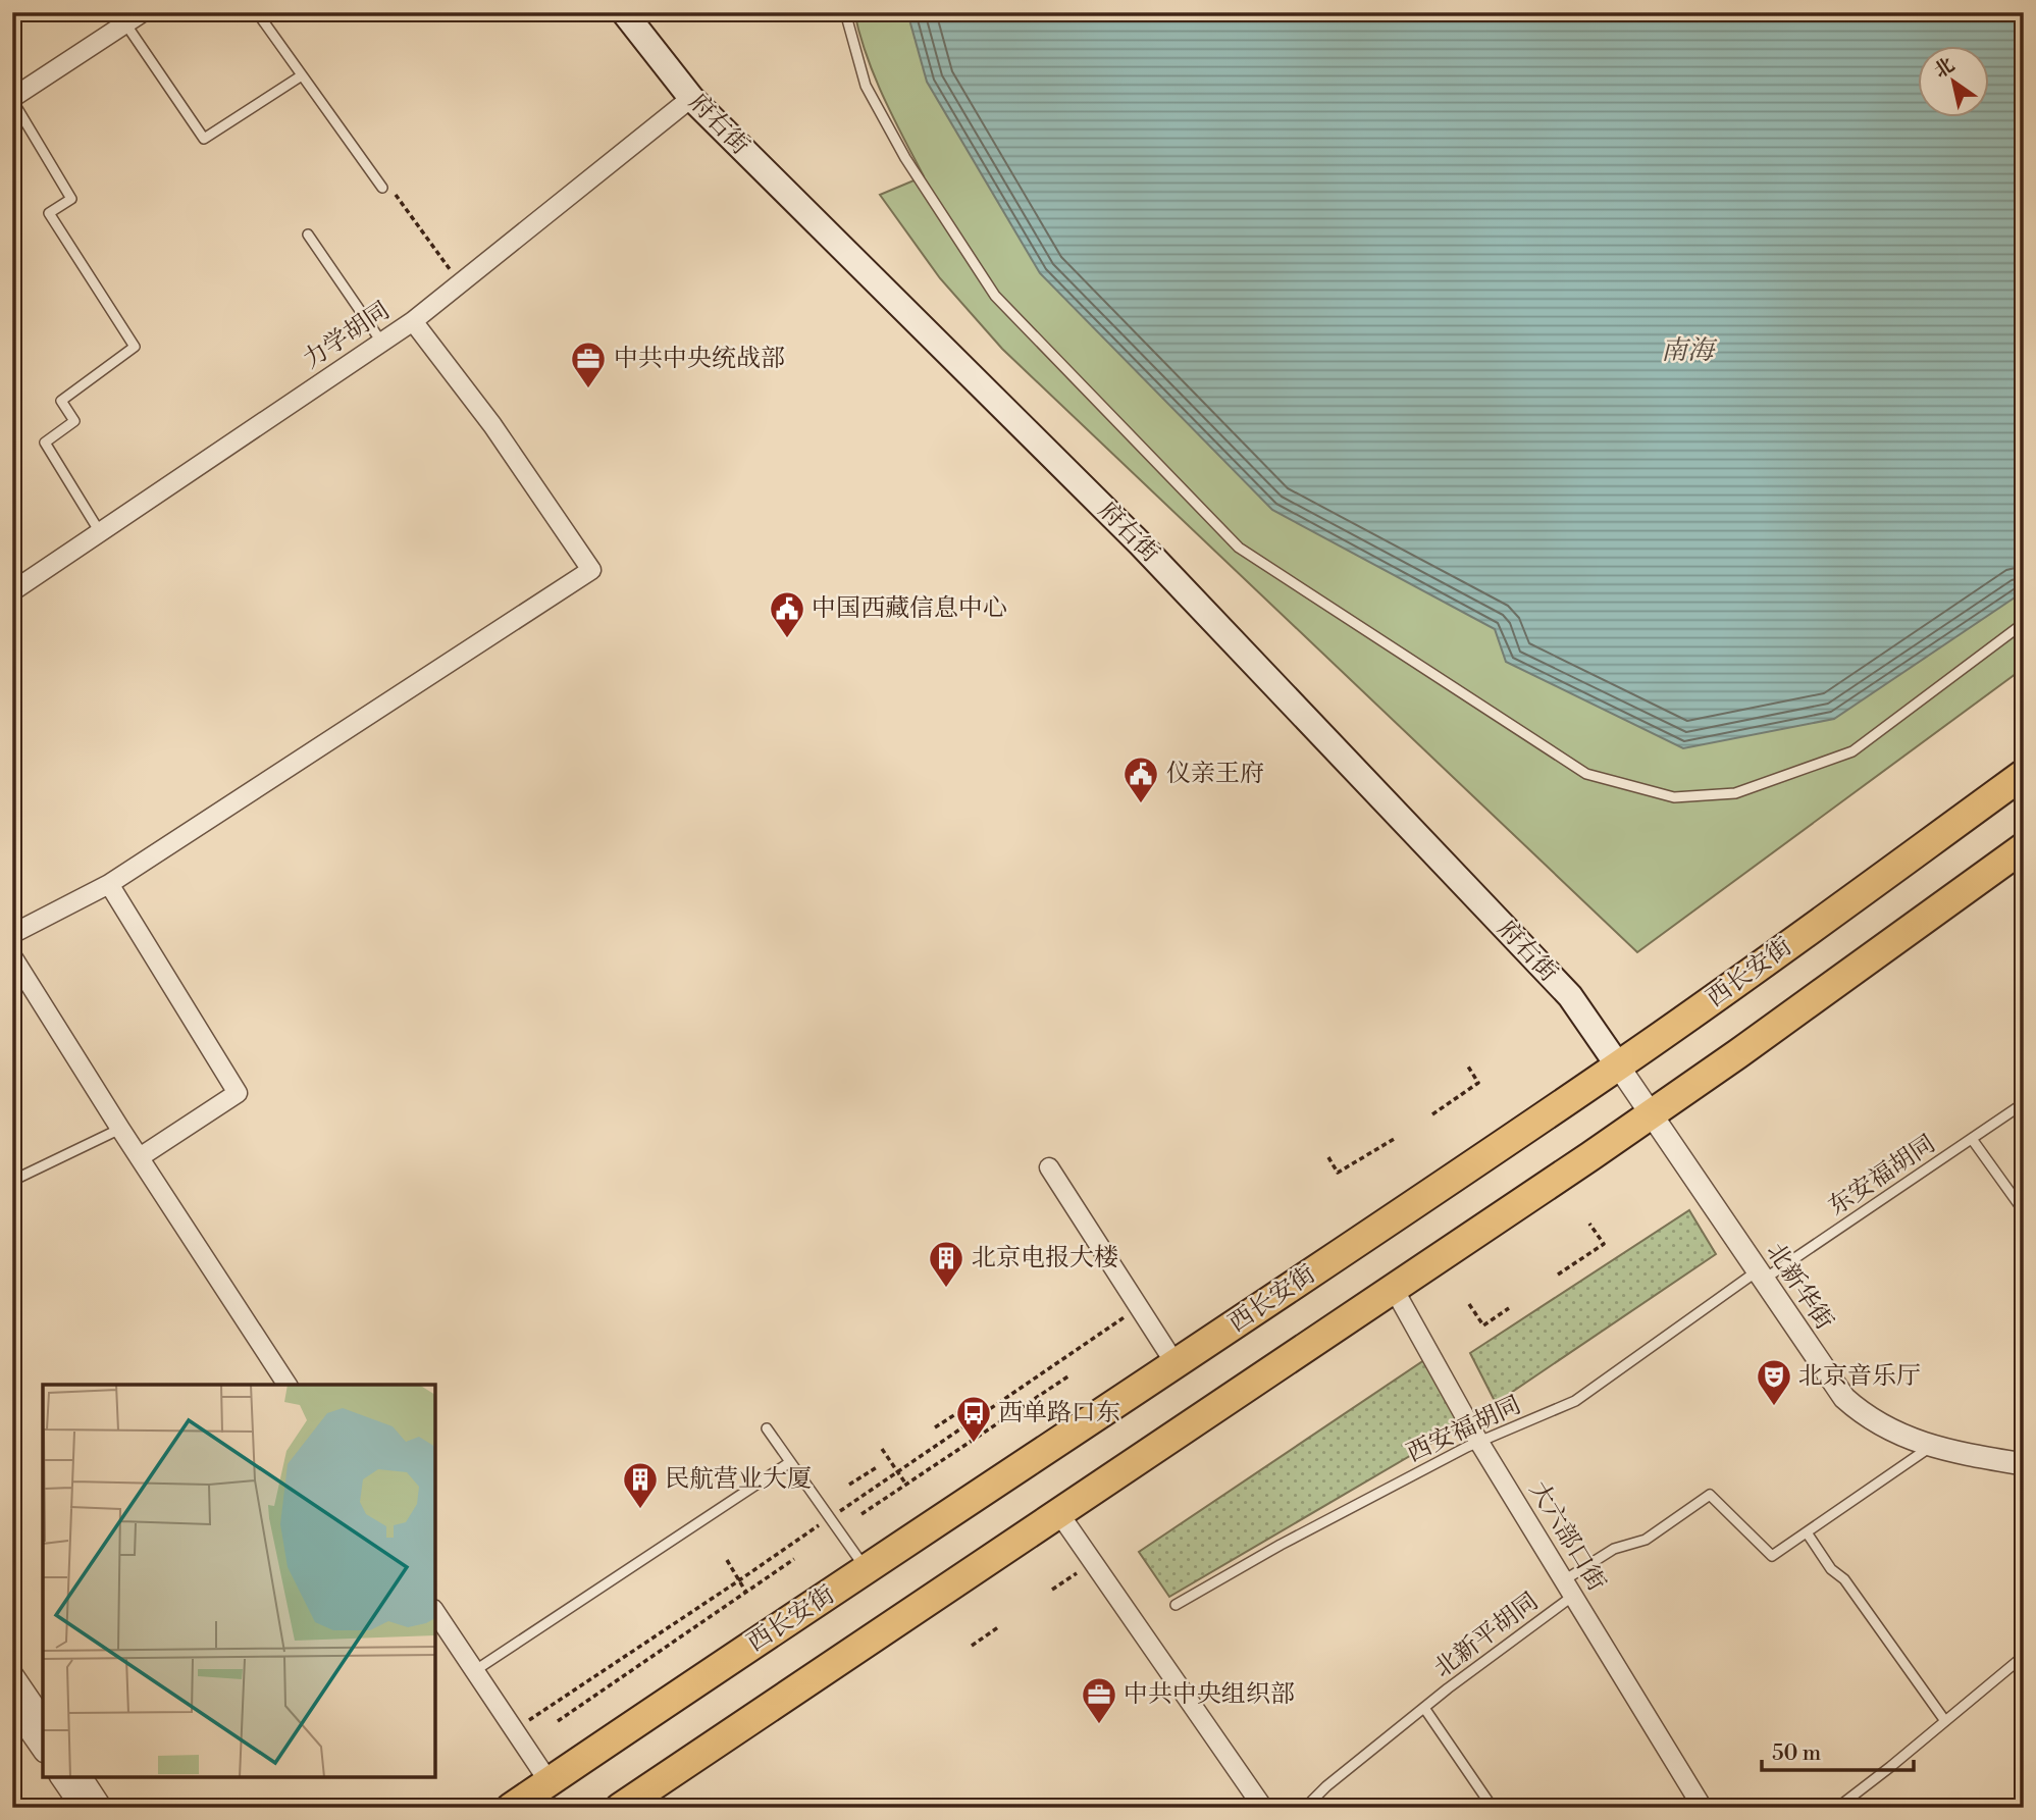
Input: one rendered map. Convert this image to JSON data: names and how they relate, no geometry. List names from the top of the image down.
{
  "streets": {
    "highway": ["西长安街"],
    "main road": ["府右街"],
    "street": ["力学胡同", "北新华街", "大六部口街"],
    "lane": ["东安福胡同", "西安福胡同", "北新平胡同"]
  },
  "crossings": [
    ["府右街", "力学胡同"],
    ["府右街", "西长安街"],
    ["府右街", "北新华街"],
    ["西长安街", "北新华街"],
    ["东安福胡同", "北新华街"],
    ["东安福胡同", "西安福胡同"],
    ["北新华街", "西安福胡同"],
    ["西安福胡同", "大六部口街"],
    ["大六部口街", "北新平胡同"]
  ],
  "water": ["南海"],
  "places": {
    "office": ["中共中央统战部", "中共中央组织部"],
    "public building": ["中国西藏信息中心", "仪亲王府"],
    "building": ["北京电报大楼", "民航营业大厦"],
    "theatre": ["北京音乐厅"],
    "bus stop": ["西单路口东"]
  },
  "scale_bar": "50 m",
  "north": "top left"
}
